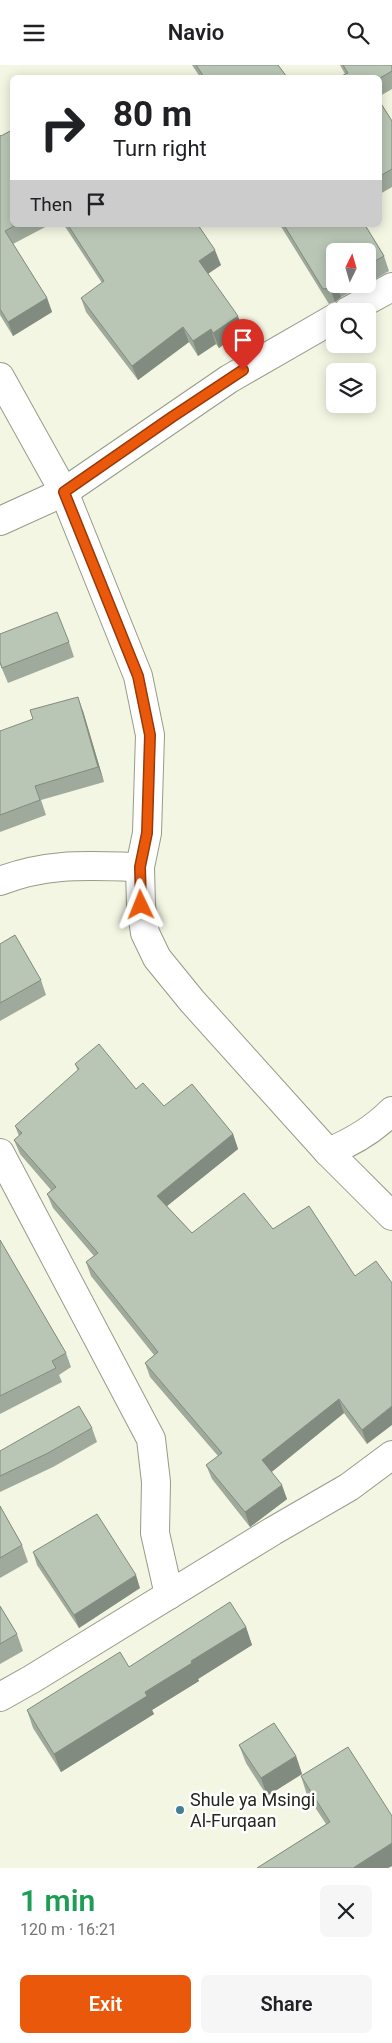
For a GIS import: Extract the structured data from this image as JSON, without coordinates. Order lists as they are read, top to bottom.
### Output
{
  "places": ["Shule ya Msingi Al-Furqaan"],
  "north": "top",
  "page": {
    "header": "Navio",
    "turn": ["80 m", "Turn right"],
    "then": "Then",
    "heading": ["1 min", "120 m · 16:21"],
    "buttons": ["Exit", "Share"]
  }
}
